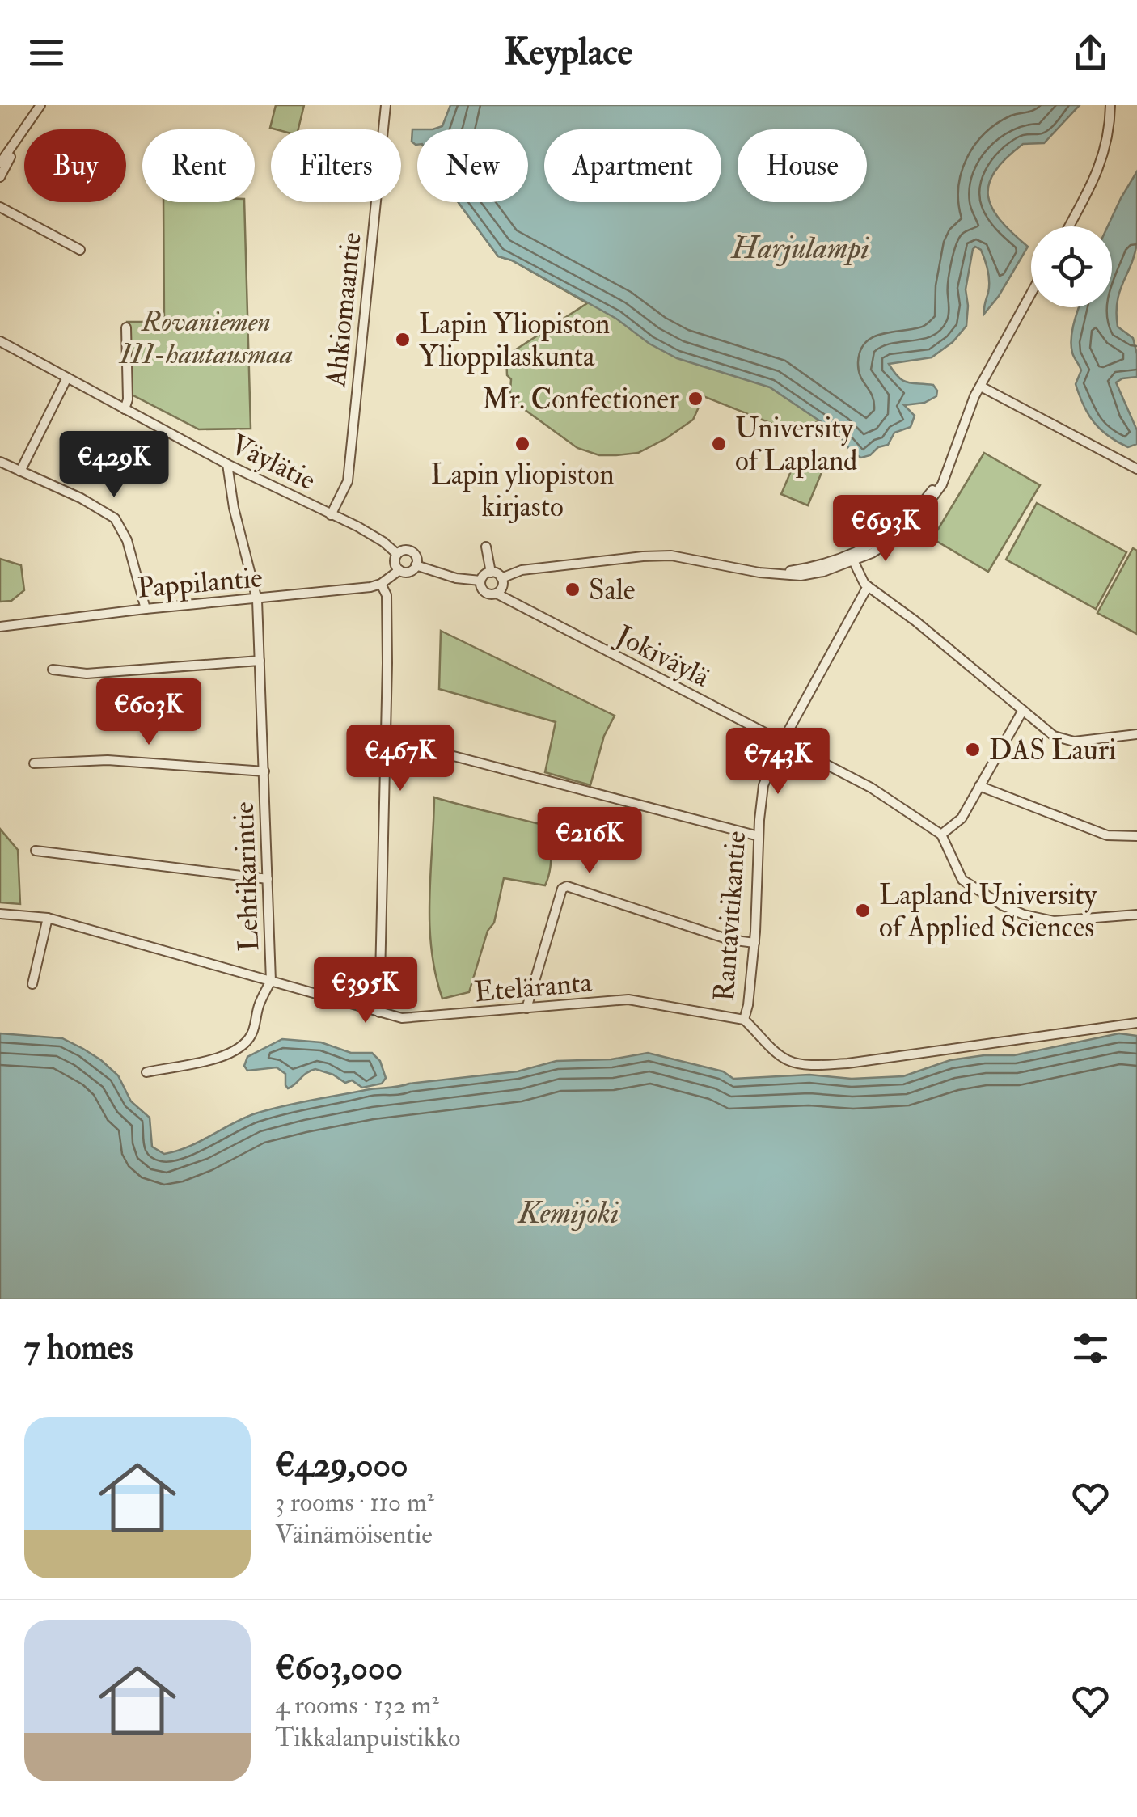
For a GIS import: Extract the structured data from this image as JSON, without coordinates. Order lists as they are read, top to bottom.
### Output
{
  "streets": {
    "street": [
      "Ahkiomaantie",
      "Väylätie",
      "Pappilantie",
      "Jokiväylä",
      "Lehtikarintie",
      "Rantavitikantie",
      "Eteläranta"
    ]
  },
  "crossings": [
    ["Ahkiomaantie", "Väylätie"],
    ["Väylätie", "Lehtikarintie"],
    ["Pappilantie", "Lehtikarintie"],
    ["Jokiväylä", "Rantavitikantie"],
    ["Lehtikarintie", "Eteläranta"],
    ["Rantavitikantie", "Eteläranta"]
  ],
  "water": ["Harjulampi", "Kemijoki"],
  "parks": ["Rovaniemen III-hautausmaa"],
  "places": [
    "Lapin Yliopiston Ylioppilaskunta",
    "Mr. Confectioner",
    "Lapin yliopiston kirjasto",
    "University of Lapland",
    "Sale",
    "DAS Lauri",
    "Lapland University of Applied Sciences"
  ],
  "page": {
    "header": "Keyplace",
    "chip": [
      "Buy",
      "Rent",
      "Filters",
      "New",
      "Apartment",
      "House"
    ],
    "price": [
      "€429K",
      "€693K",
      "€603K",
      "€467K",
      "€743K",
      "€216K",
      "€395K"
    ],
    "heading": "7 homes",
    "list": [
      {
        "name": "€429,000",
        "note": "3 rooms · 110 m² · Väinämöisentie"
      },
      {
        "name": "€603,000",
        "note": "4 rooms · 132 m² · Tikkalanpuistikko"
      }
    ]
  }
}
